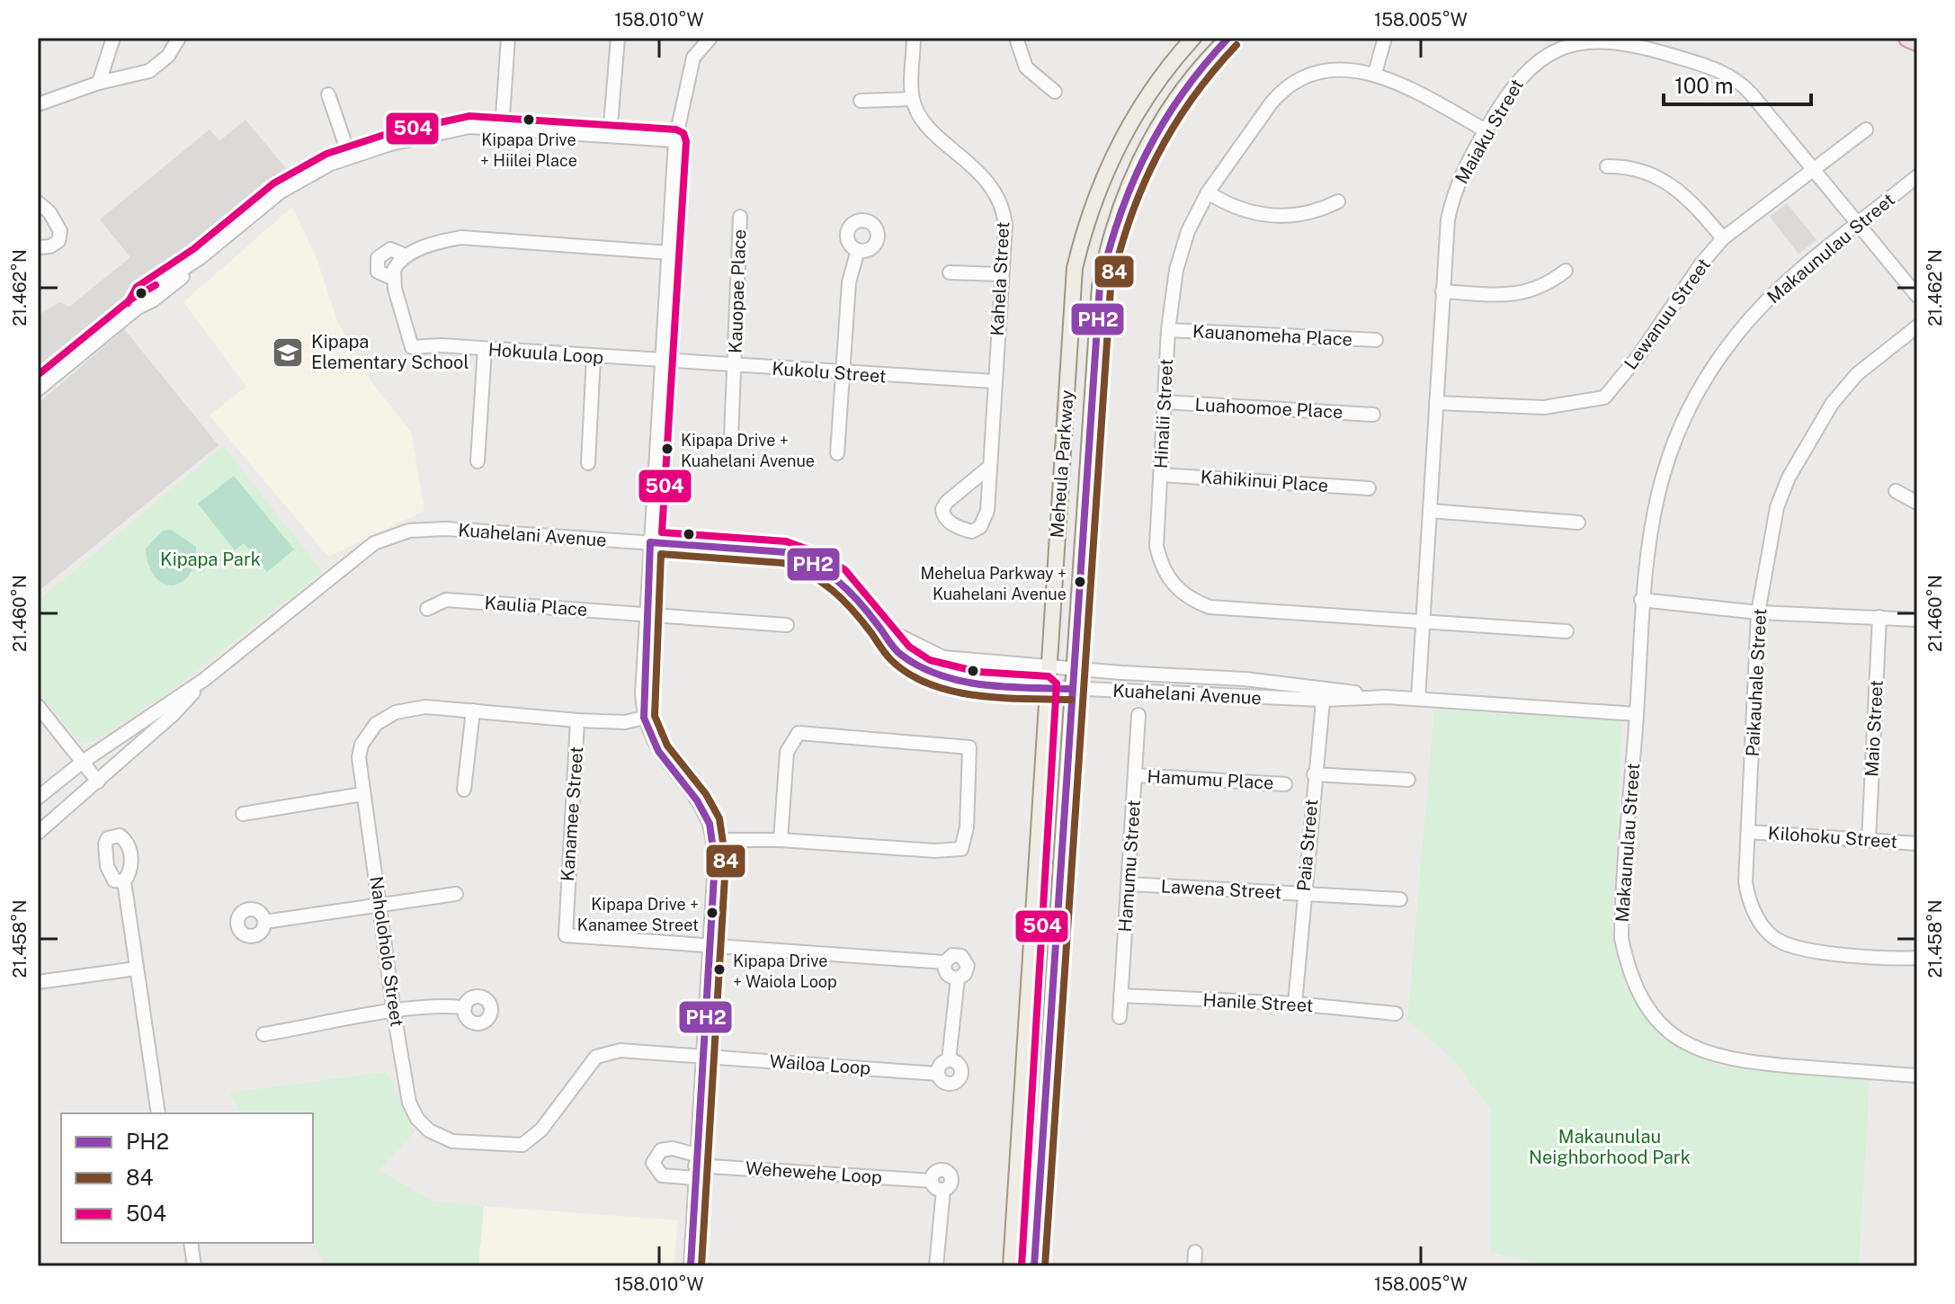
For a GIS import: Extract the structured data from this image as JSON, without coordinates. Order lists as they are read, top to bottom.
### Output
{
  "streets": {
    "main road": ["Meheula Parkway"],
    "street": [
      "Maiaku Street",
      "Makaunulau Street",
      "Kahela Street",
      "Kauopae Place",
      "Lewanuu Street",
      "Kauanomeha Place",
      "Hokuula Loop",
      "Kukolu Street",
      "Luahoomoe Place",
      "Hinalii Street",
      "Kahikinui Place",
      "Kuahelani Avenue",
      "Kaulia Place",
      "Paikauhale Street",
      "Maio Street",
      "Hamumu Place",
      "Kanamee Street",
      "Kilohoku Street",
      "Paia Street",
      "Hamumu Street",
      "Lawena Street",
      "Naholoholo Street",
      "Hanile Street",
      "Wailoa Loop",
      "Wehewehe Loop"
    ]
  },
  "crossings": [
    ["Maiaku Street", "Makaunulau Street"],
    ["Maiaku Street", "Lewanuu Street"],
    ["Maiaku Street", "Hinalii Street"],
    ["Maiaku Street", "Kuahelani Avenue"],
    ["Makaunulau Street", "Kuahelani Avenue"],
    ["Kahela Street", "Kukolu Street"],
    ["Kauopae Place", "Kukolu Street"],
    ["Kauanomeha Place", "Hinalii Street"],
    ["Hokuula Loop", "Kukolu Street"],
    ["Luahoomoe Place", "Hinalii Street"],
    ["Hinalii Street", "Kahikinui Place"],
    ["Meheula Parkway", "Kuahelani Avenue"],
    ["Kuahelani Avenue", "Paia Street"],
    ["Paikauhale Street", "Kilohoku Street"],
    ["Maio Street", "Kilohoku Street"],
    ["Hamumu Place", "Hamumu Street"],
    ["Kanamee Street", "Naholoholo Street"],
    ["Kanamee Street", "Wailoa Loop"],
    ["Paia Street", "Lawena Street"],
    ["Paia Street", "Hanile Street"],
    ["Hamumu Street", "Lawena Street"],
    ["Hamumu Street", "Hanile Street"],
    ["Naholoholo Street", "Wailoa Loop"]
  ],
  "parks": ["Kipapa Park", "Makaunulau Neighborhood Park"],
  "places": {
    "other": [
      "Kipapa Drive + Hiilei Place",
      "Kipapa Drive + Kuahelani Avenue",
      "Mehelua Parkway + Kuahelani Avenue",
      "Kipapa Drive + Kanamee Street",
      "Kipapa Drive + Waiola Loop"
    ],
    "school or university": ["Kipapa Elementary School"]
  },
  "lines": ["transit line PH2", "transit line 84", "transit line 504"],
  "legend": ["PH2", "84", "504"],
  "scale_bar": "100 m",
  "coordinates": [
    "158.010°W",
    "158.005°W",
    "21.462°N",
    "21.460°N",
    "21.458°N"
  ]
}
